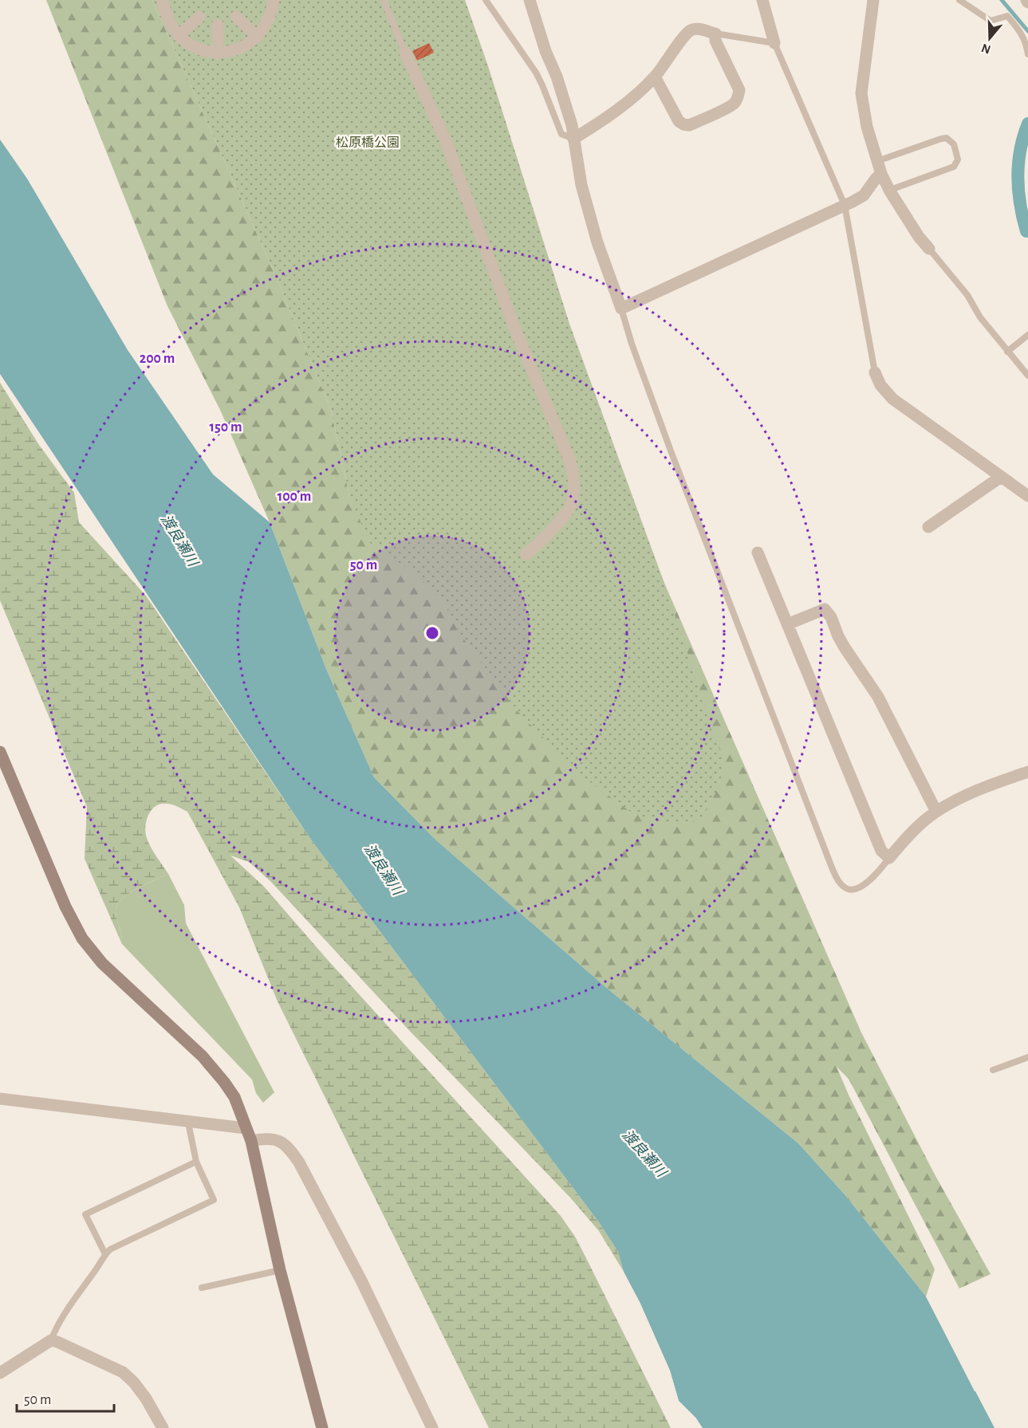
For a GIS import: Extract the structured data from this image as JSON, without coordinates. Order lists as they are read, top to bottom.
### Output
{
  "water": ["渡良瀬川"],
  "parks": ["松原橋公園"],
  "scale_bar": "50 m",
  "north": "bottom",
  "rings": [
    "200 m",
    "150 m",
    "100 m",
    "50 m"
  ]
}
